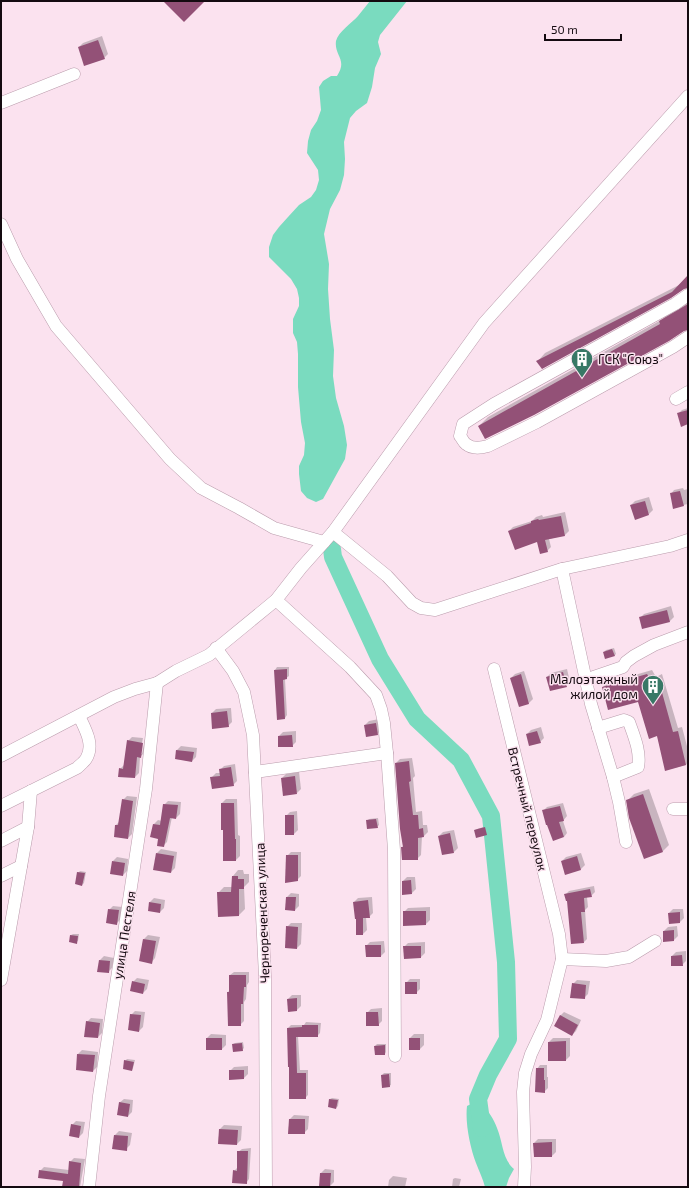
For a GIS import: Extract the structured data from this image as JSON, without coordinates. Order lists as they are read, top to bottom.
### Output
{
  "streets": {
    "street": ["Встречный переулок", "Чернореченская улица", "улица Пестеля"]
  },
  "places": {
    "building": ["ГСК \"Союз\"", "Малоэтажный жилой дом"]
  },
  "scale_bar": "50 m"
}
